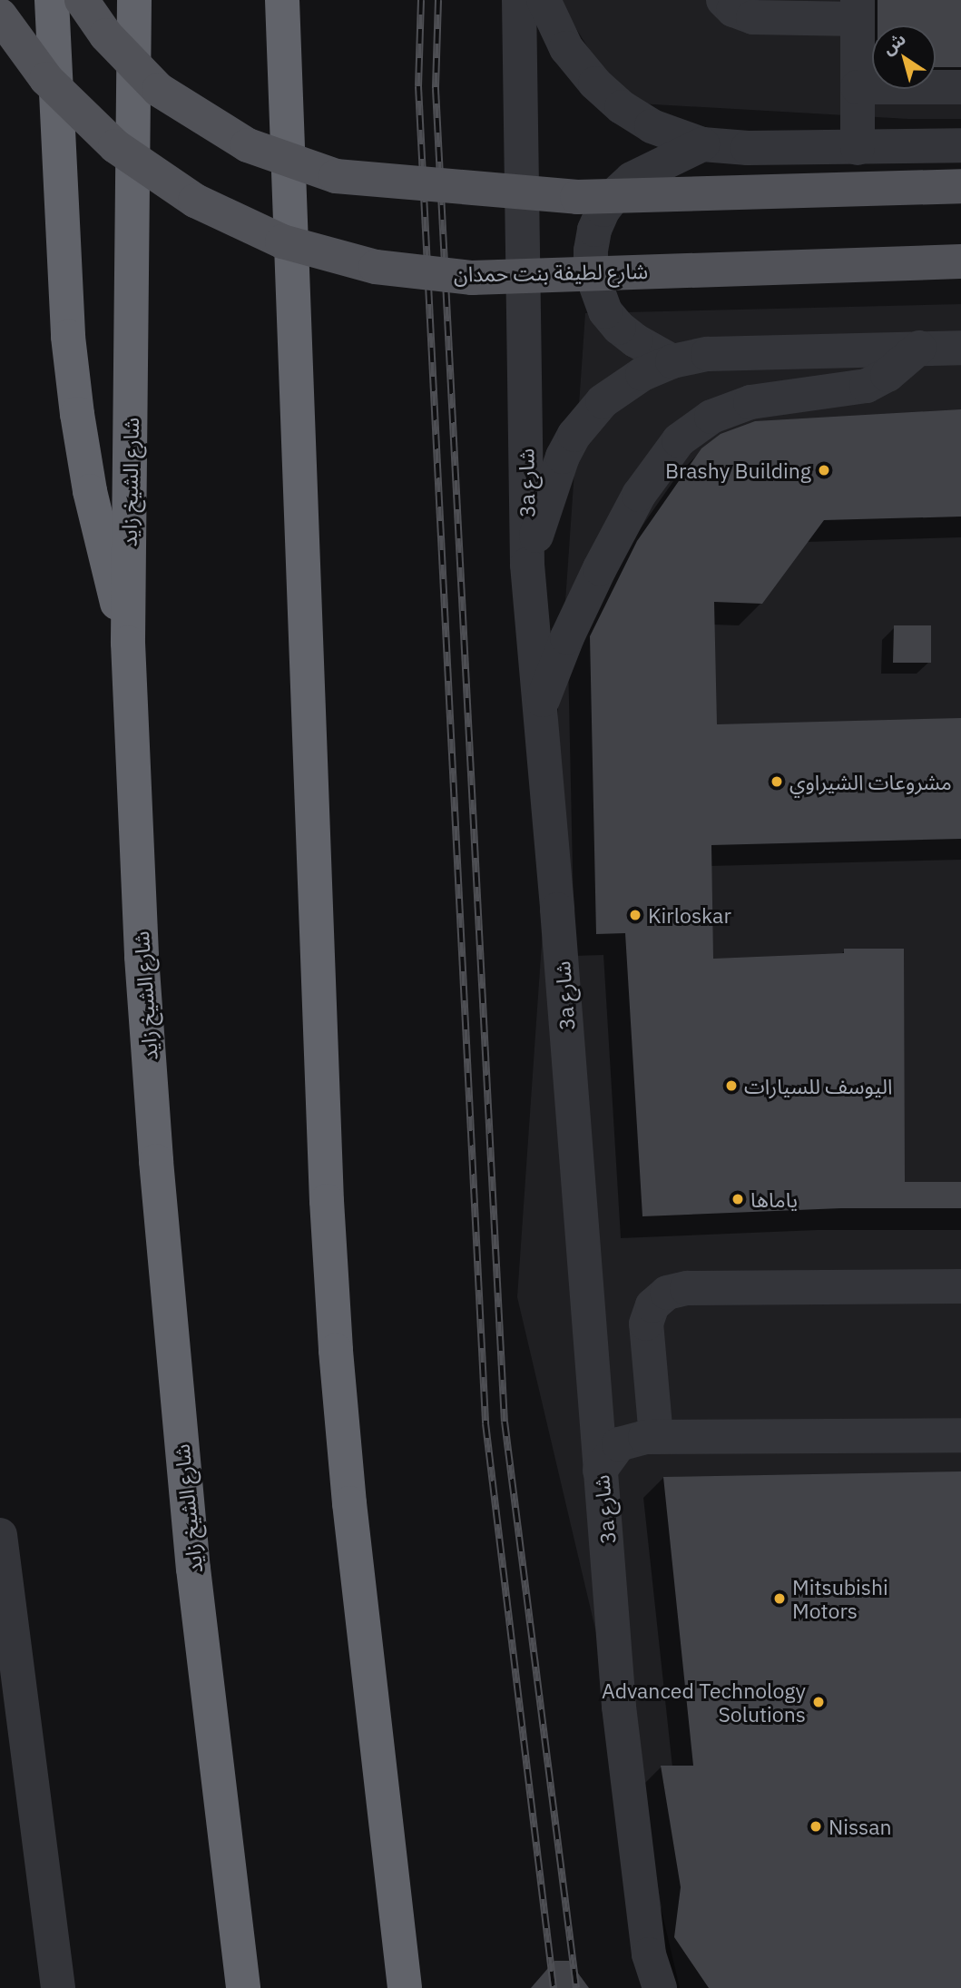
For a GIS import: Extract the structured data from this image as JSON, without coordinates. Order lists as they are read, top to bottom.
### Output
{
  "streets": {
    "highway": ["شارع الشيخ زايد"],
    "main road": ["شارع لطيفة بنت حمدان"],
    "street": ["3a شارع"]
  },
  "places": [
    "Brashy Building",
    "مشروعات الشيراوي",
    "Kirloskar",
    "اليوسف للسيارات",
    "ياماها",
    "Mitsubishi Motors",
    "Advanced Technology Solutions",
    "Nissan"
  ],
  "north": "top left"
}
